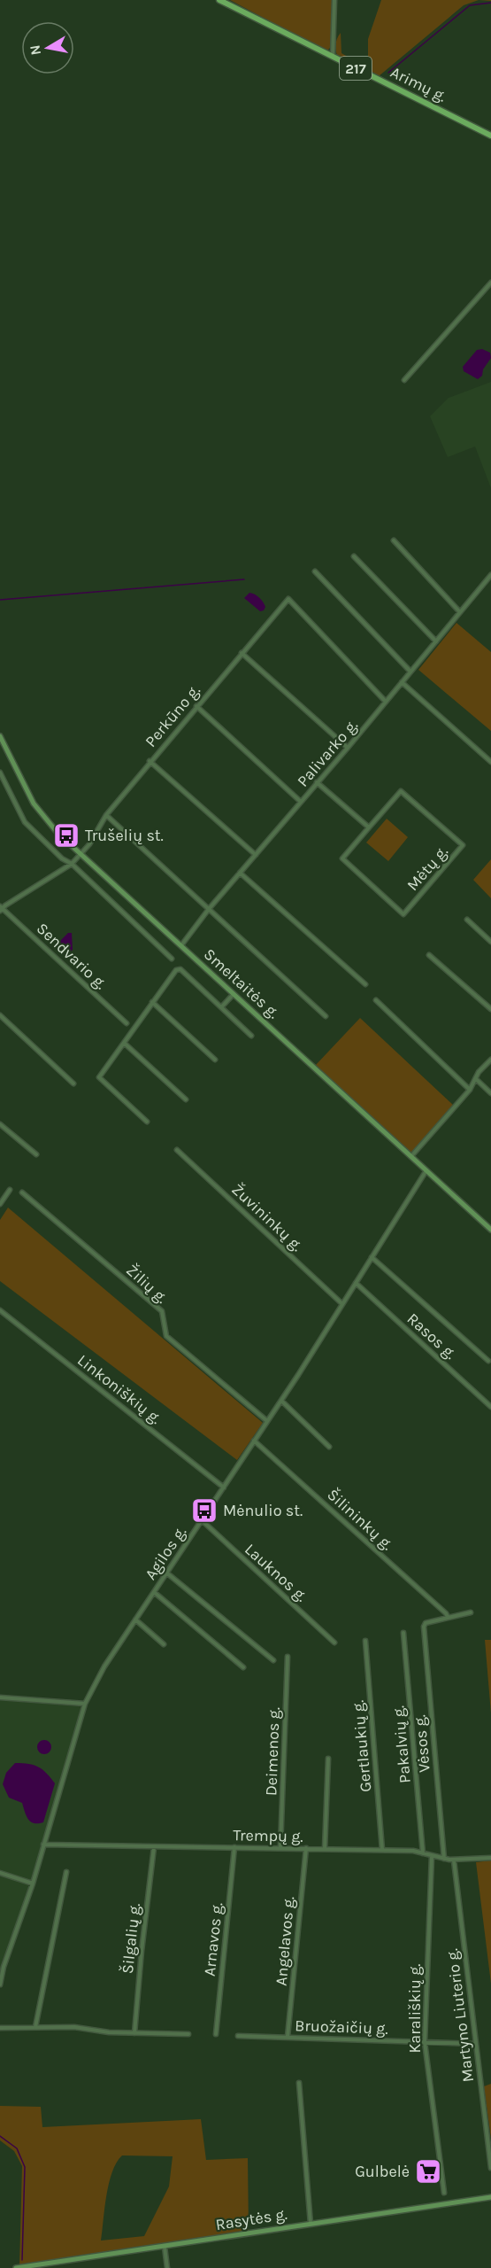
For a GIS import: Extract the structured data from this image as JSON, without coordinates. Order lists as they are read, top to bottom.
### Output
{
  "streets": {
    "main road": [
      "217",
      "Arimų g.",
      "Smeltaitės g.",
      "Rasytės g."
    ],
    "street": [
      "Perkūno g.",
      "Palivarko g.",
      "Mėtų g.",
      "Sendvario g.",
      "Žuvininkų g.",
      "Žilių g.",
      "Rasos g.",
      "Linkoniškių g.",
      "Šilininkų g.",
      "Agilos g.",
      "Lauknos g.",
      "Vėsos g.",
      "Pakalvių g.",
      "Gertlaukių g.",
      "Deimenos g.",
      "Trempų g.",
      "Šilgalių g.",
      "Arnavos g.",
      "Angelavos g.",
      "Karališkių g.",
      "Martyno Liuterio g.",
      "Bruožaičių g."
    ]
  },
  "crossings": [
    ["Perkūno g.", "Palivarko g."],
    ["Perkūno g.", "Sendvario g."],
    ["Perkūno g.", "Smeltaitės g."],
    ["Palivarko g.", "Smeltaitės g."],
    ["Smeltaitės g.", "Agilos g."],
    ["Žuvininkų g.", "Agilos g."],
    ["Žilių g.", "Agilos g."],
    ["Rasos g.", "Agilos g."],
    ["Linkoniškių g.", "Agilos g."],
    ["Šilininkų g.", "Agilos g."],
    ["Šilininkų g.", "Vėsos g."],
    ["Agilos g.", "Lauknos g."],
    ["Agilos g.", "Trempų g."],
    ["Vėsos g.", "Trempų g."],
    ["Pakalvių g.", "Trempų g."],
    ["Gertlaukių g.", "Trempų g."],
    ["Deimenos g.", "Trempų g."],
    ["Trempų g.", "Šilgalių g."],
    ["Trempų g.", "Arnavos g."],
    ["Trempų g.", "Angelavos g."],
    ["Trempų g.", "Karališkių g."],
    ["Trempų g.", "Martyno Liuterio g."],
    ["Angelavos g.", "Bruožaičių g."],
    ["Karališkių g.", "Bruožaičių g."],
    ["Martyno Liuterio g.", "Bruožaičių g."]
  ],
  "places": {
    "bus stop": ["Trušelių st.", "Mėnulio st."],
    "supermarket": ["Gulbelė"]
  },
  "north": "left"
}
